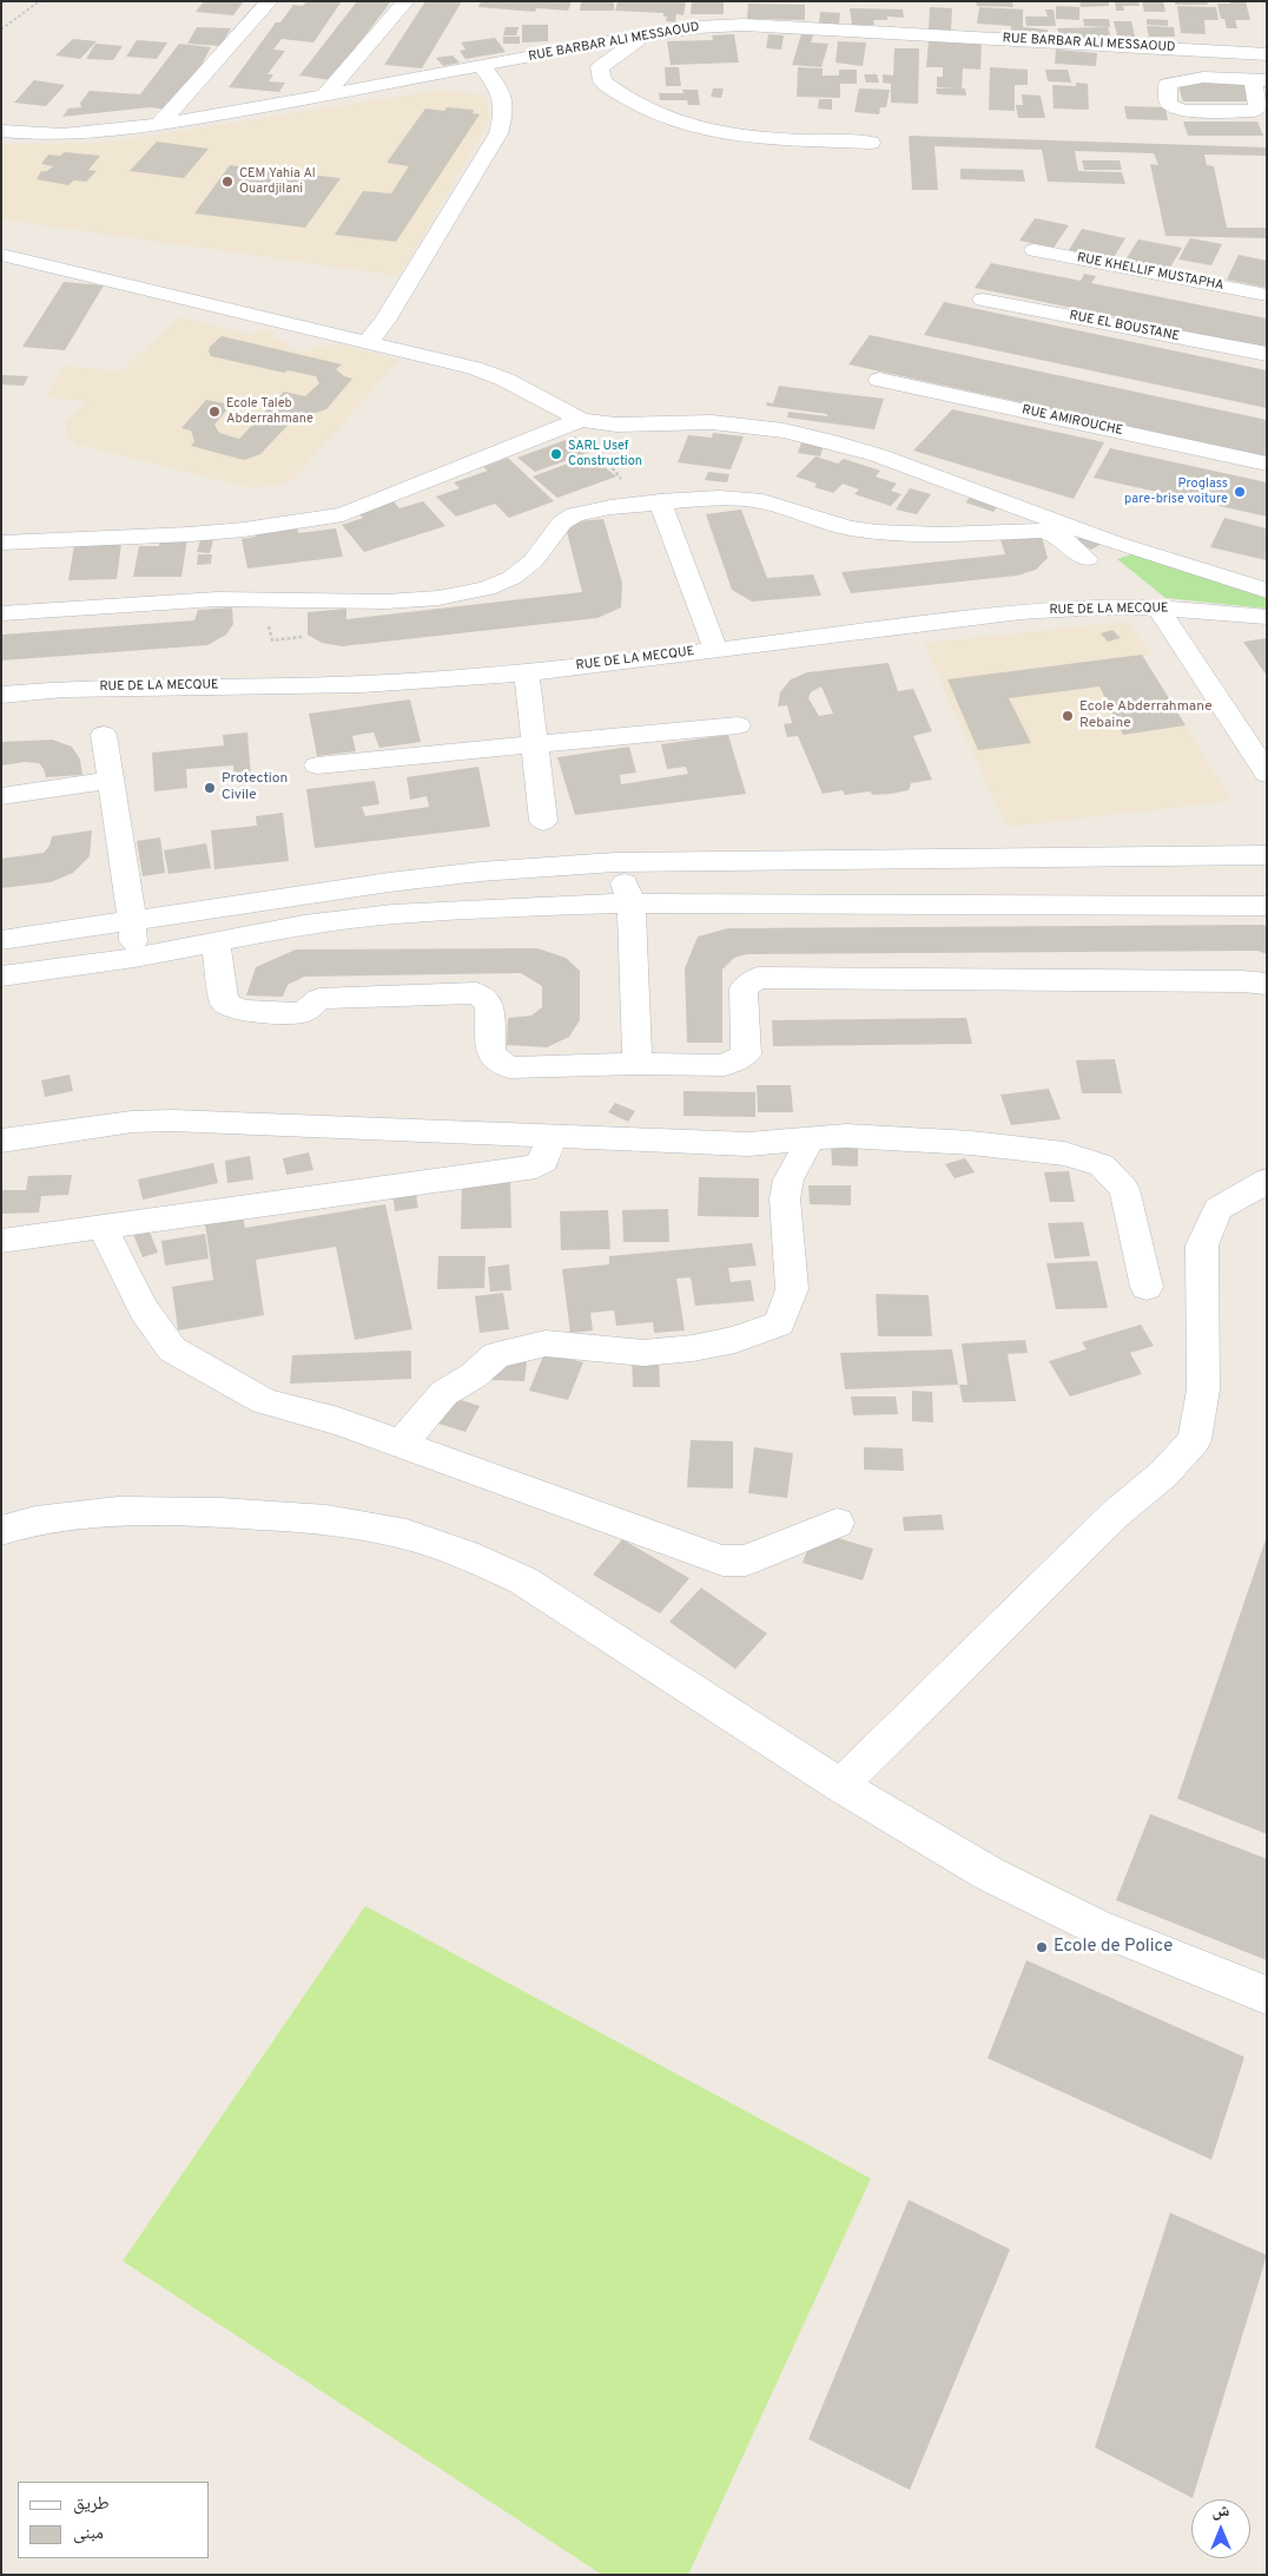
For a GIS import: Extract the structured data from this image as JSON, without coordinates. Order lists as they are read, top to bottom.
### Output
{
  "streets": {
    "street": [
      "RUE BARBAR ALI MESSAOUD",
      "RUE KHELLIF MUSTAPHA",
      "RUE EL BOUSTANE",
      "RUE AMIROUCHE",
      "RUE DE LA MECQUE"
    ]
  },
  "places": [
    "CEM Yahia Al Ouardjilani",
    "Ecole Taleb Abderrahmane",
    "SARL Usef Construction",
    "Proglass pare-brise voiture",
    "Ecole Abderrahmane Rebaine",
    "Protection Civile",
    "Ecole de Police"
  ],
  "legend": ["طريق", "مبنى"],
  "north": "top"
}
